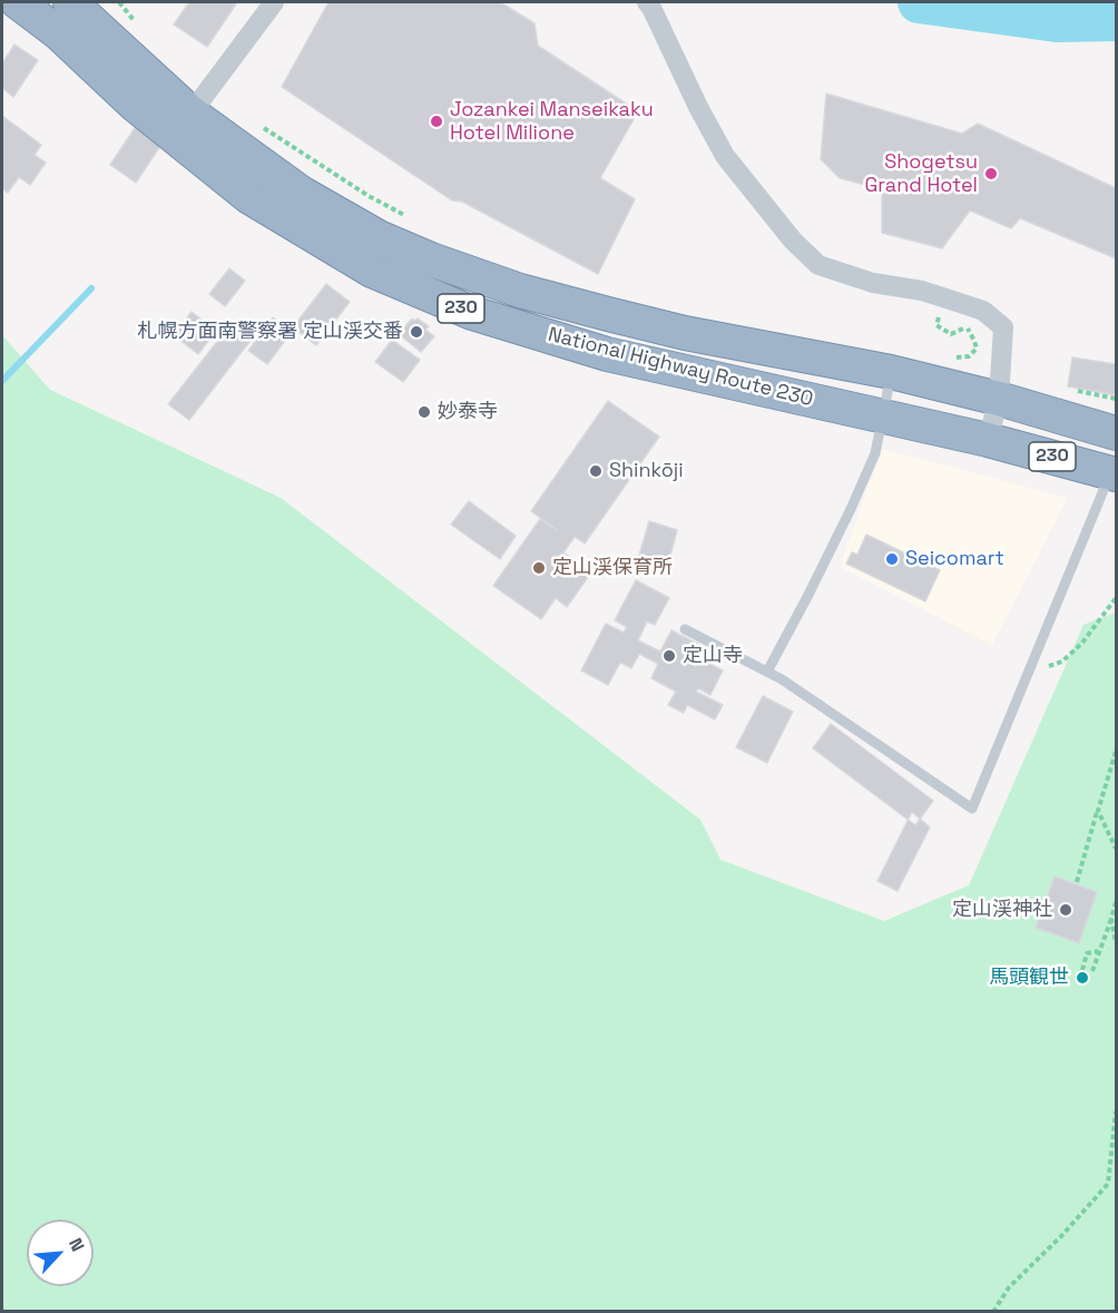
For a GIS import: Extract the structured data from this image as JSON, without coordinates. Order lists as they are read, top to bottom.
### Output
{
  "streets": {
    "highway": ["230", "National Highway Route 230"]
  },
  "places": [
    "Jozankei Manseikaku Hotel Milione",
    "Shogetsu Grand Hotel",
    "札幌方面南警察署 定山渓交番",
    "妙泰寺",
    "Shinkōji",
    "Seicomart",
    "定山渓保育所",
    "定山寺",
    "定山渓神社",
    "馬頭観世"
  ],
  "north": "top right"
}
